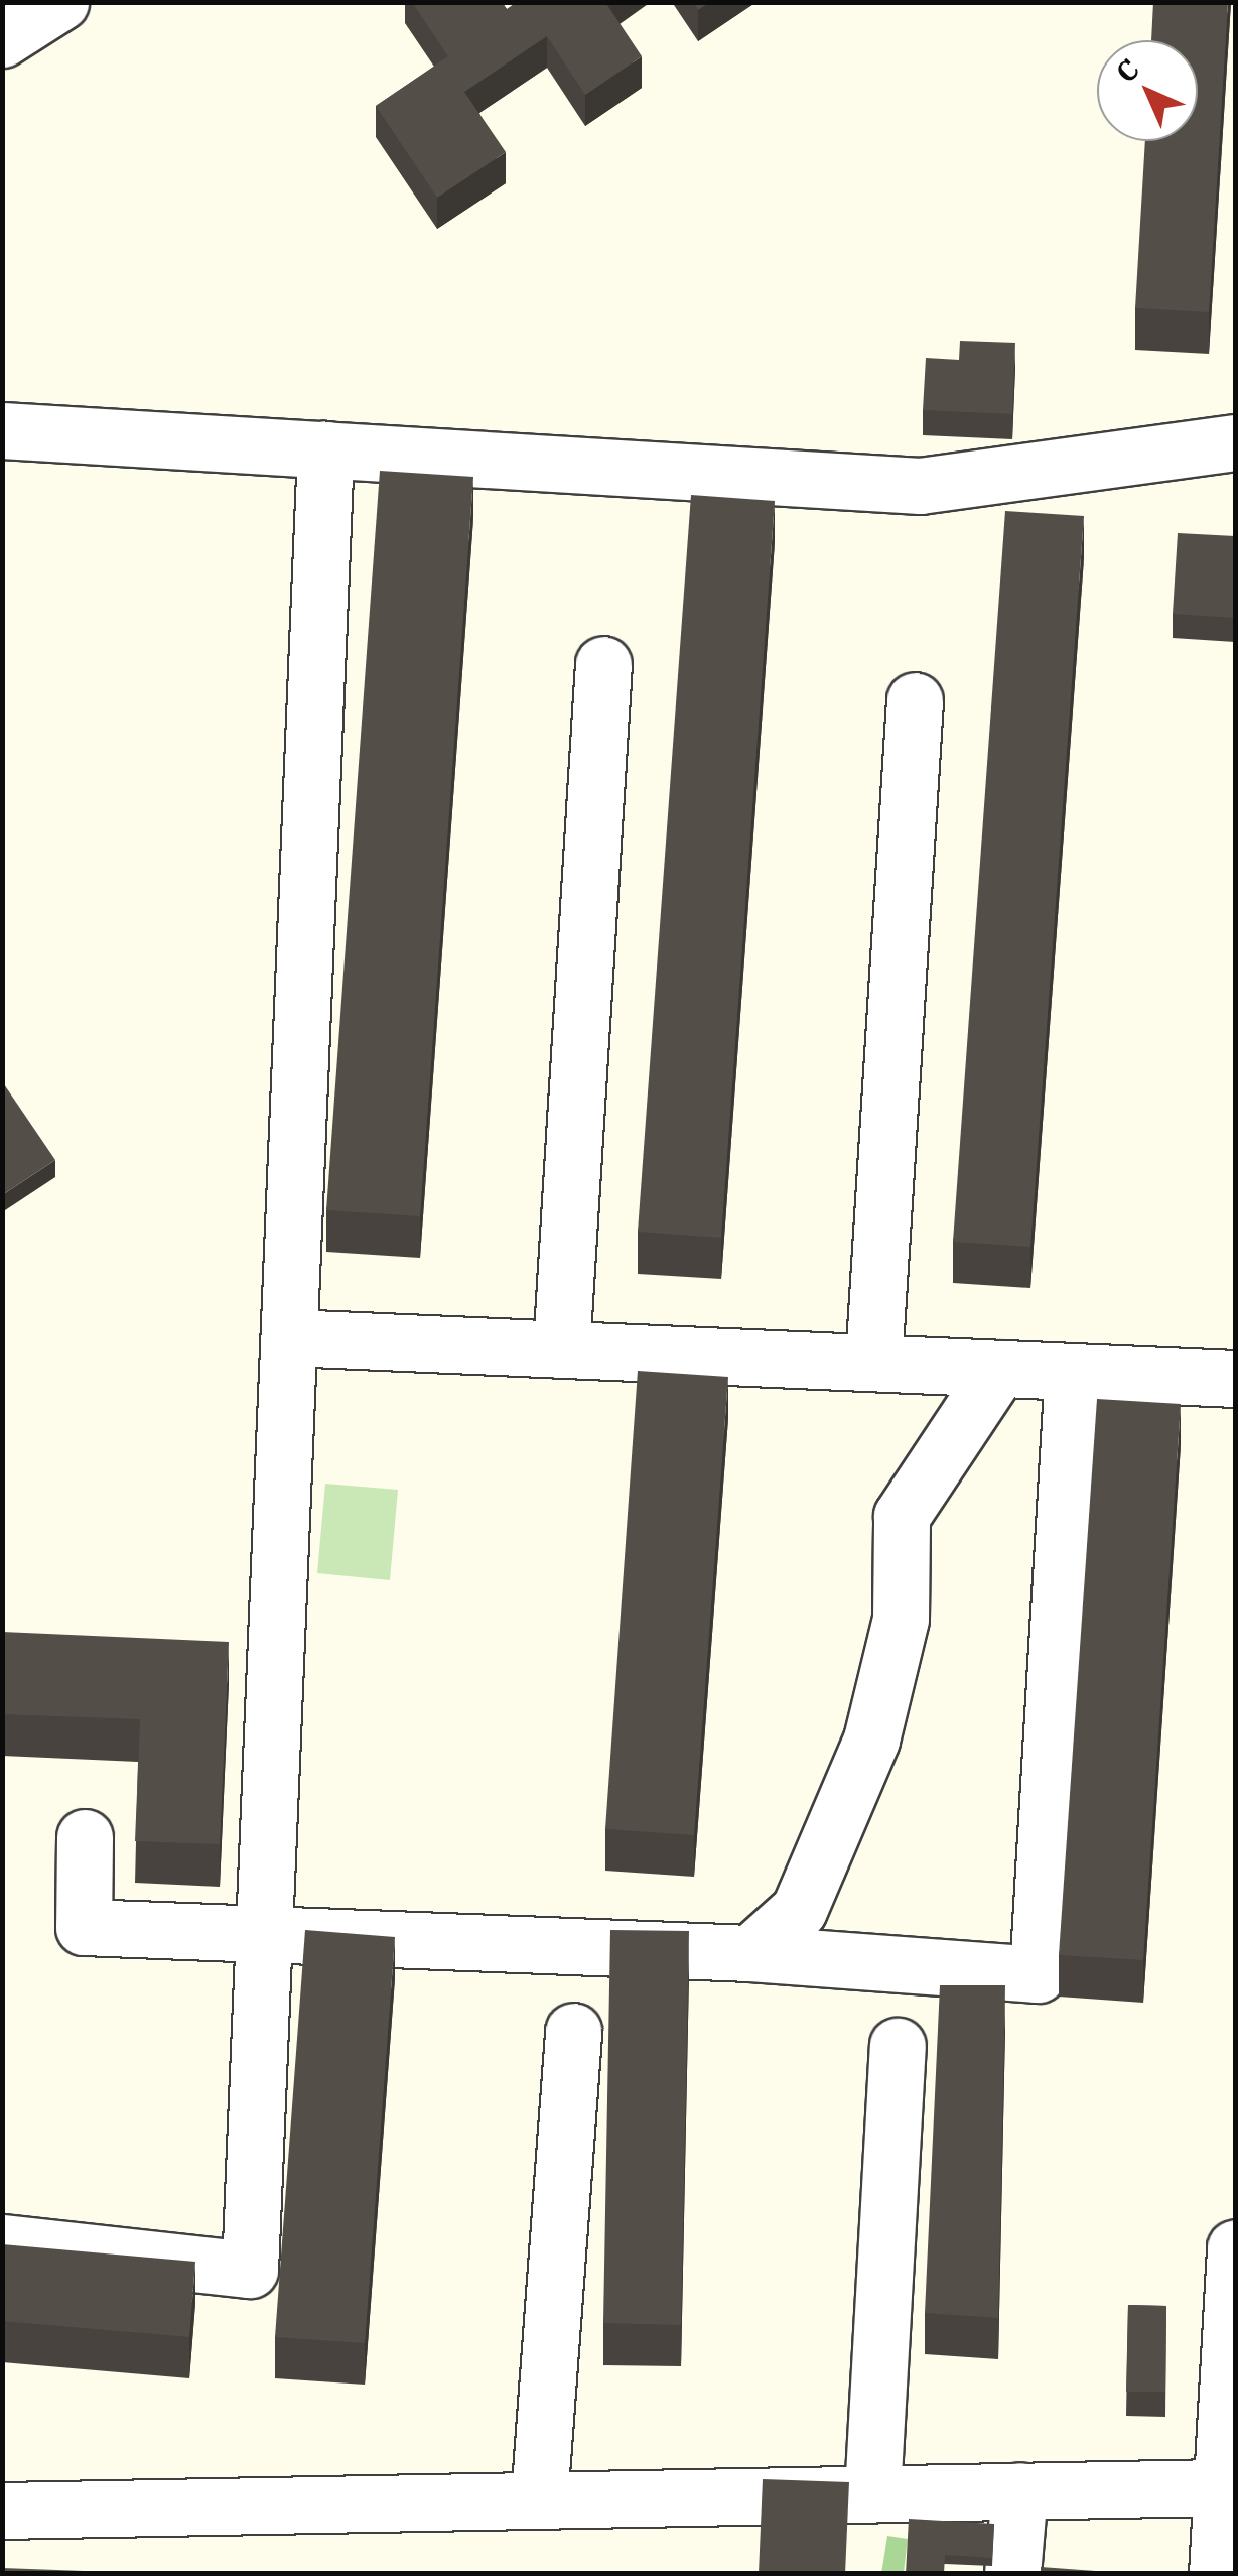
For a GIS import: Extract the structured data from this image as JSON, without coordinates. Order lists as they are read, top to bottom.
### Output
{
  "north": "top left"
}
